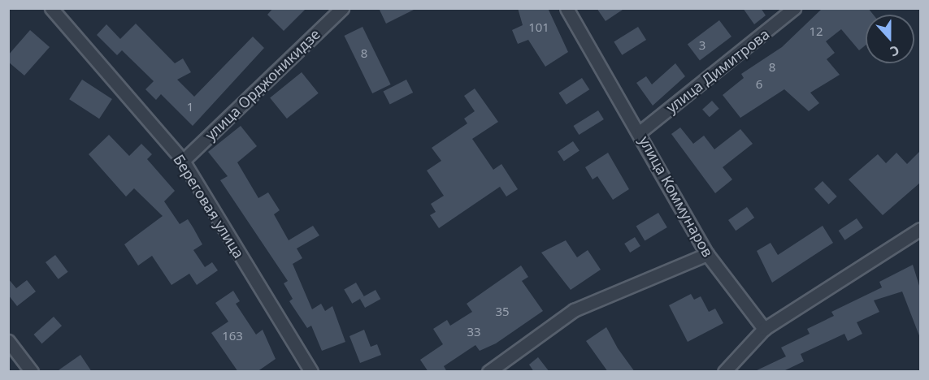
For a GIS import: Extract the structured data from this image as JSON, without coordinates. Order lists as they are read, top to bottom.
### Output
{
  "streets": {
    "street": [
      "улица Димитрова",
      "улица Орджоникидзе",
      "улица Коммунаров",
      "Береговая улица"
    ]
  },
  "crossings": [
    ["улица Димитрова", "улица Коммунаров"],
    ["улица Орджоникидзе", "Береговая улица"]
  ],
  "house_numbers": [
    "101",
    "12",
    "3",
    "8",
    "8",
    "6",
    "1",
    "35",
    "33",
    "163"
  ],
  "north": "bottom"
}
